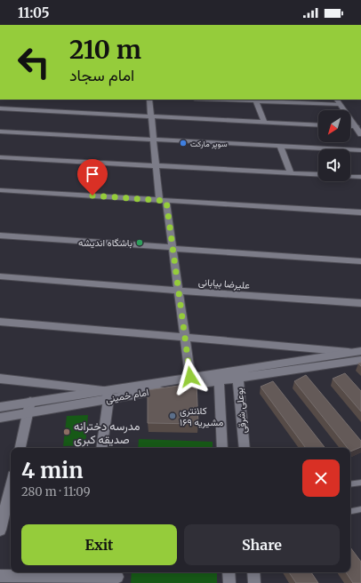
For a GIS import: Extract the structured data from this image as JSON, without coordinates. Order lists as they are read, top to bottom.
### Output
{
  "streets": {
    "street": ["علیرضا بیابانی", "امام خمینی", "بوعلی شرقی"]
  },
  "crossings": [
    ["امام خمینی", "بوعلی شرقی"]
  ],
  "places": [
    "سوپر مارکت",
    "باشگاه اندیشه",
    "کلانتری ۱۶۹ مشیریه",
    "مدرسه دخترانه صدیقه کبری"
  ],
  "north": "bottom left",
  "page": {
    "status": "11:05",
    "turn": ["210 m", "امام سجاد"],
    "heading": ["4 min", "280 m · 11:09"],
    "buttons": ["Exit", "Share"]
  }
}
